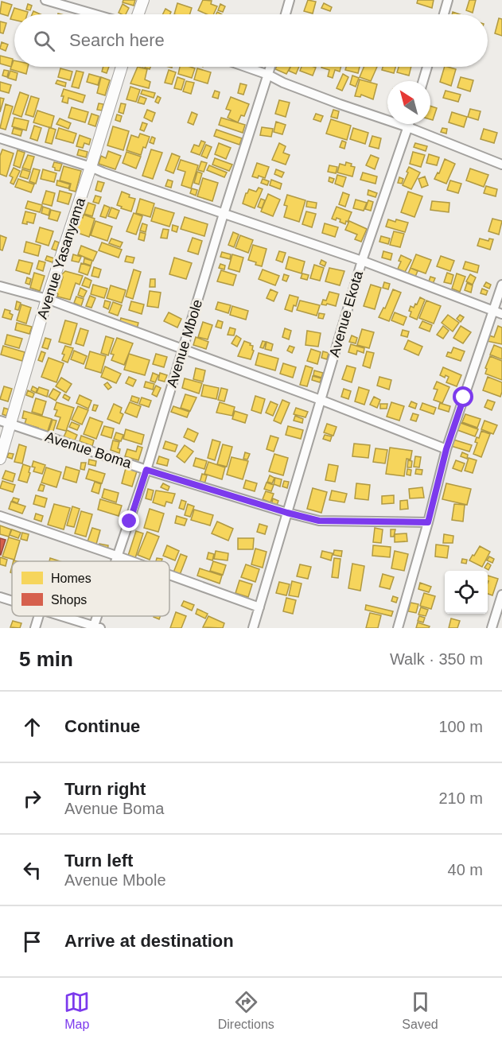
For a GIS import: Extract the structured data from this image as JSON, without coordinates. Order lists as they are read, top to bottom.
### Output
{
  "streets": {
    "street": [
      "Avenue Yasanyama",
      "Avenue Ekota",
      "Avenue Mbole",
      "Avenue Boma"
    ]
  },
  "crossings": [
    ["Avenue Yasanyama", "Avenue Boma"],
    ["Avenue Ekota", "Avenue Boma"],
    ["Avenue Mbole", "Avenue Boma"]
  ],
  "legend": ["Homes", "Shops"],
  "north": "top left",
  "page": {
    "search": "Search here",
    "heading": ["5 min", "Walk · 350 m"],
    "list": [
      ["Continue", "100 m"],
      ["Turn right", "Avenue Boma", "210 m"],
      ["Turn left", "Avenue Mbole", "40 m"],
      "Arrive at destination"
    ],
    "nav": ["Map", "Directions", "Saved"]
  }
}
